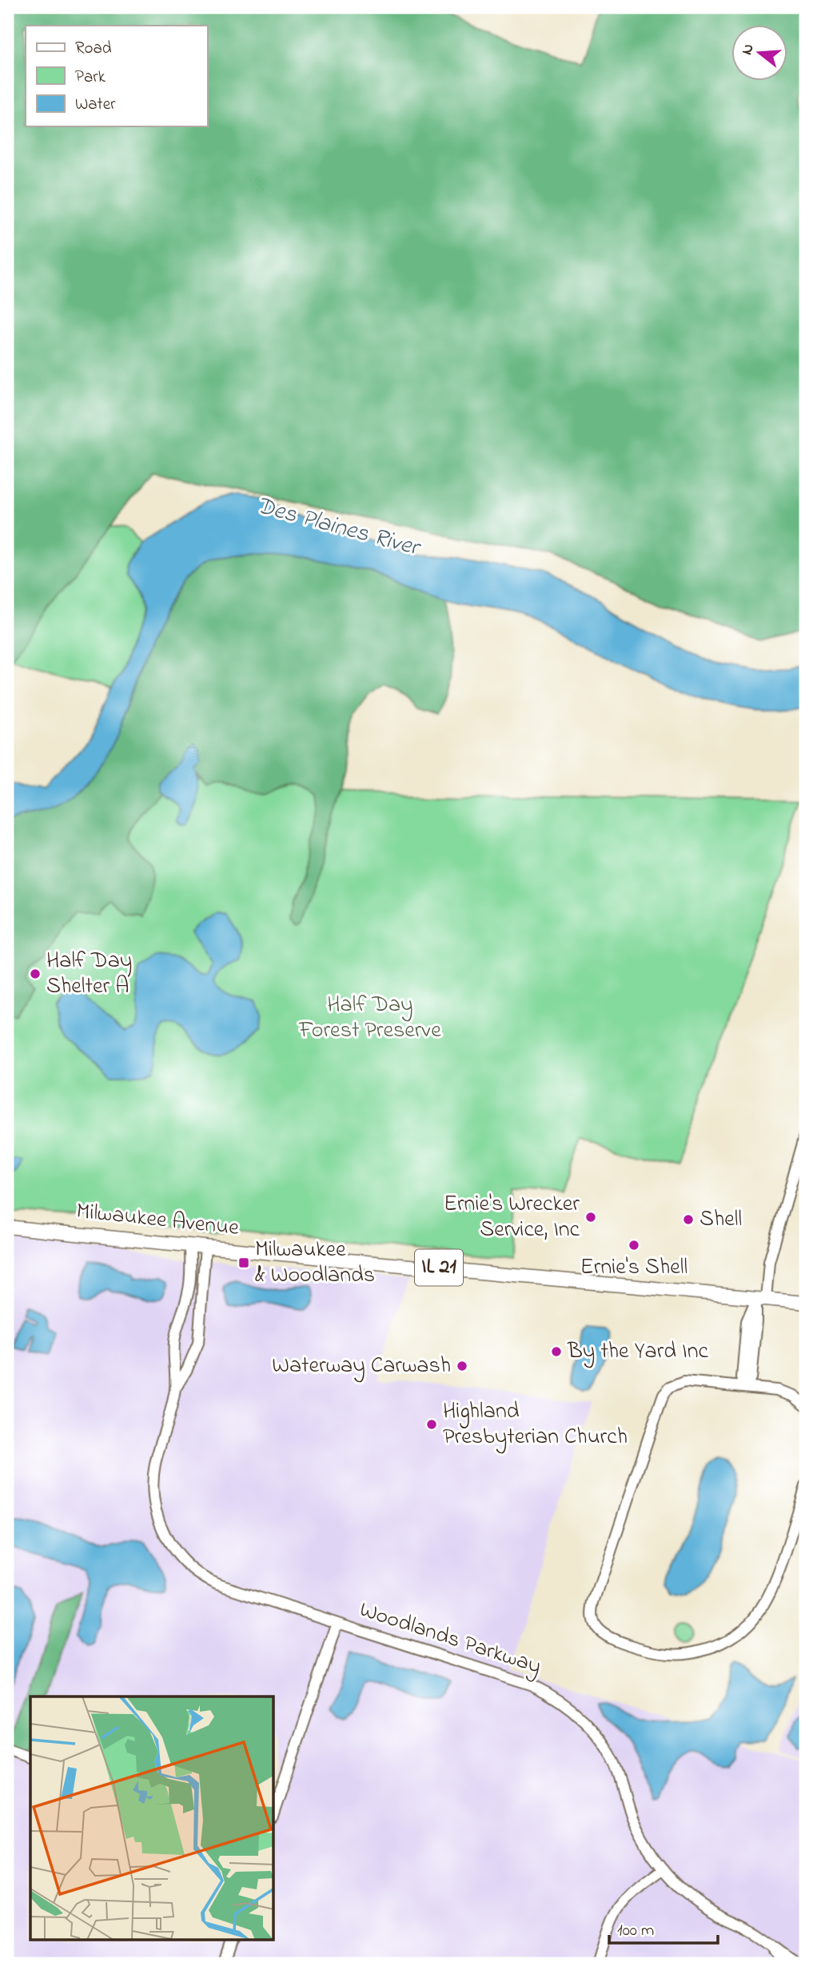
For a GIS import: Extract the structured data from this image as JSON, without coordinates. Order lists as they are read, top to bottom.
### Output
{
  "streets": {
    "main road": ["Milwaukee Avenue", "IL 21"],
    "street": ["Woodlands Parkway"]
  },
  "crossings": [
    ["Milwaukee Avenue", "Woodlands Parkway"]
  ],
  "water": ["Des Plaines River"],
  "parks": ["Half Day Forest Preserve"],
  "places": {
    "other": [
      "Half Day Shelter A",
      "Ernie's Wrecker Service, Inc",
      "Shell",
      "Ernie's Shell",
      "By the Yard Inc",
      "Waterway Carwash",
      "Highland Presbyterian Church"
    ],
    "transit": ["Milwaukee & Woodlands"]
  },
  "legend": ["Road", "Park", "Water"],
  "scale_bar": "100 m",
  "north": "left"
}
